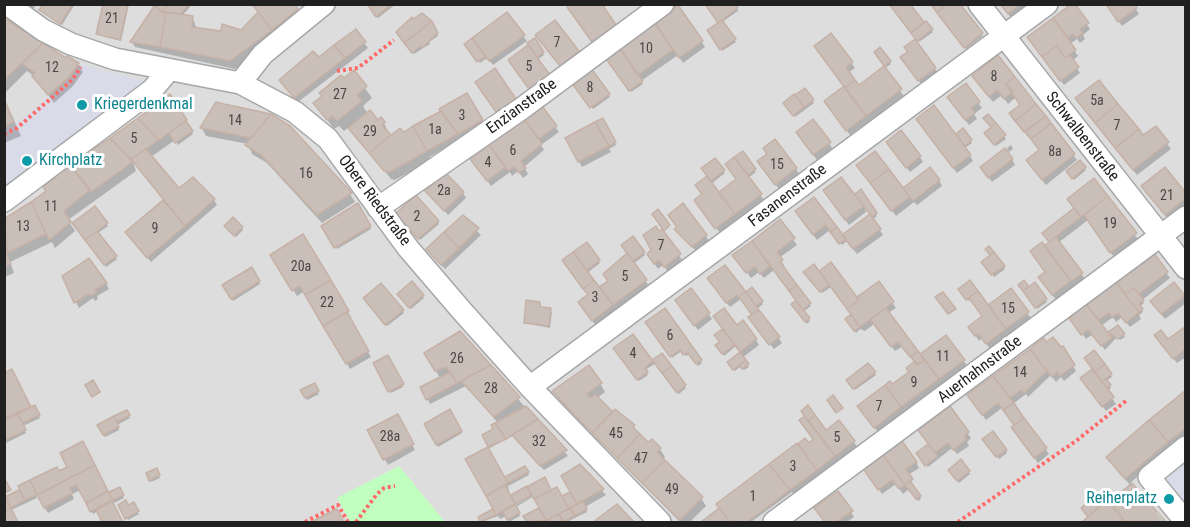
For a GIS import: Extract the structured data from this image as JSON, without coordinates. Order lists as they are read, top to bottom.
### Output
{
  "streets": {
    "street": [
      "Enzianstraße",
      "Schwalbenstraße",
      "Fasanenstraße",
      "Obere Riedstraße",
      "Auerhahnstraße"
    ]
  },
  "crossings": [
    ["Enzianstraße", "Obere Riedstraße"],
    ["Schwalbenstraße", "Fasanenstraße"],
    ["Schwalbenstraße", "Auerhahnstraße"],
    ["Fasanenstraße", "Obere Riedstraße"]
  ],
  "places": ["Kriegerdenkmal", "Kirchplatz", "Reiherplatz"],
  "house_numbers": [
    "21",
    "7",
    "10",
    "5",
    "12",
    "8",
    "8",
    "27",
    "5a",
    "3",
    "14",
    "7",
    "1a",
    "29",
    "5",
    "6",
    "8a",
    "4",
    "15",
    "16",
    "2a",
    "21",
    "11",
    "2",
    "19",
    "13",
    "9",
    "7",
    "20a",
    "5",
    "3",
    "22",
    "15",
    "6",
    "4",
    "11",
    "26",
    "14",
    "9",
    "28",
    "7",
    "45",
    "28a",
    "5",
    "32",
    "47",
    "3",
    "49",
    "1"
  ]
}
